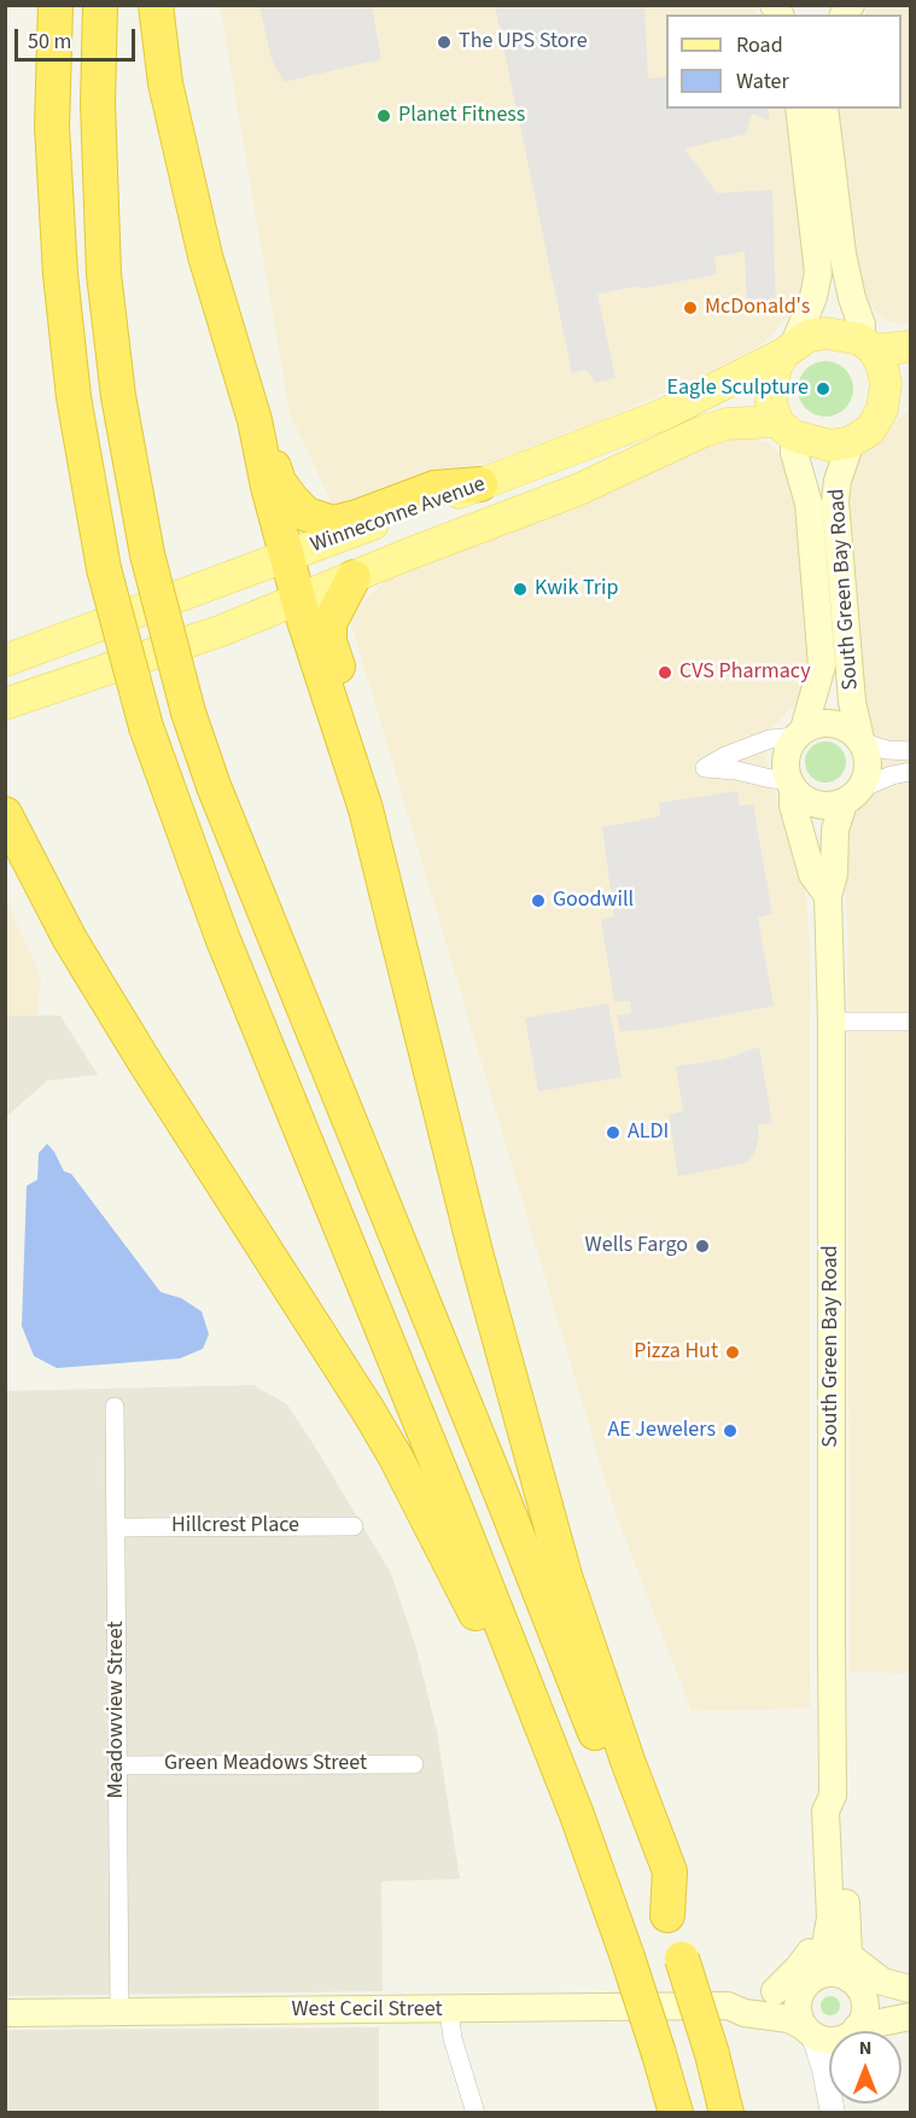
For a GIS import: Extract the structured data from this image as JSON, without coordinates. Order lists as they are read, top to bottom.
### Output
{
  "streets": {
    "main road": ["Winneconne Avenue", "South Green Bay Road", "West Cecil Street"],
    "street": ["Hillcrest Place", "Meadowview Street", "Green Meadows Street"]
  },
  "crossings": [
    ["Winneconne Avenue", "South Green Bay Road"],
    ["South Green Bay Road", "West Cecil Street"],
    ["Hillcrest Place", "Meadowview Street"],
    ["Meadowview Street", "Green Meadows Street"],
    ["Meadowview Street", "West Cecil Street"]
  ],
  "places": [
    "The UPS Store",
    "Planet Fitness",
    "McDonald's",
    "Eagle Sculpture",
    "Kwik Trip",
    "CVS Pharmacy",
    "Goodwill",
    "ALDI",
    "Wells Fargo",
    "Pizza Hut",
    "AE Jewelers"
  ],
  "legend": ["Road", "Water"],
  "scale_bar": "50 m",
  "north": "top"
}
